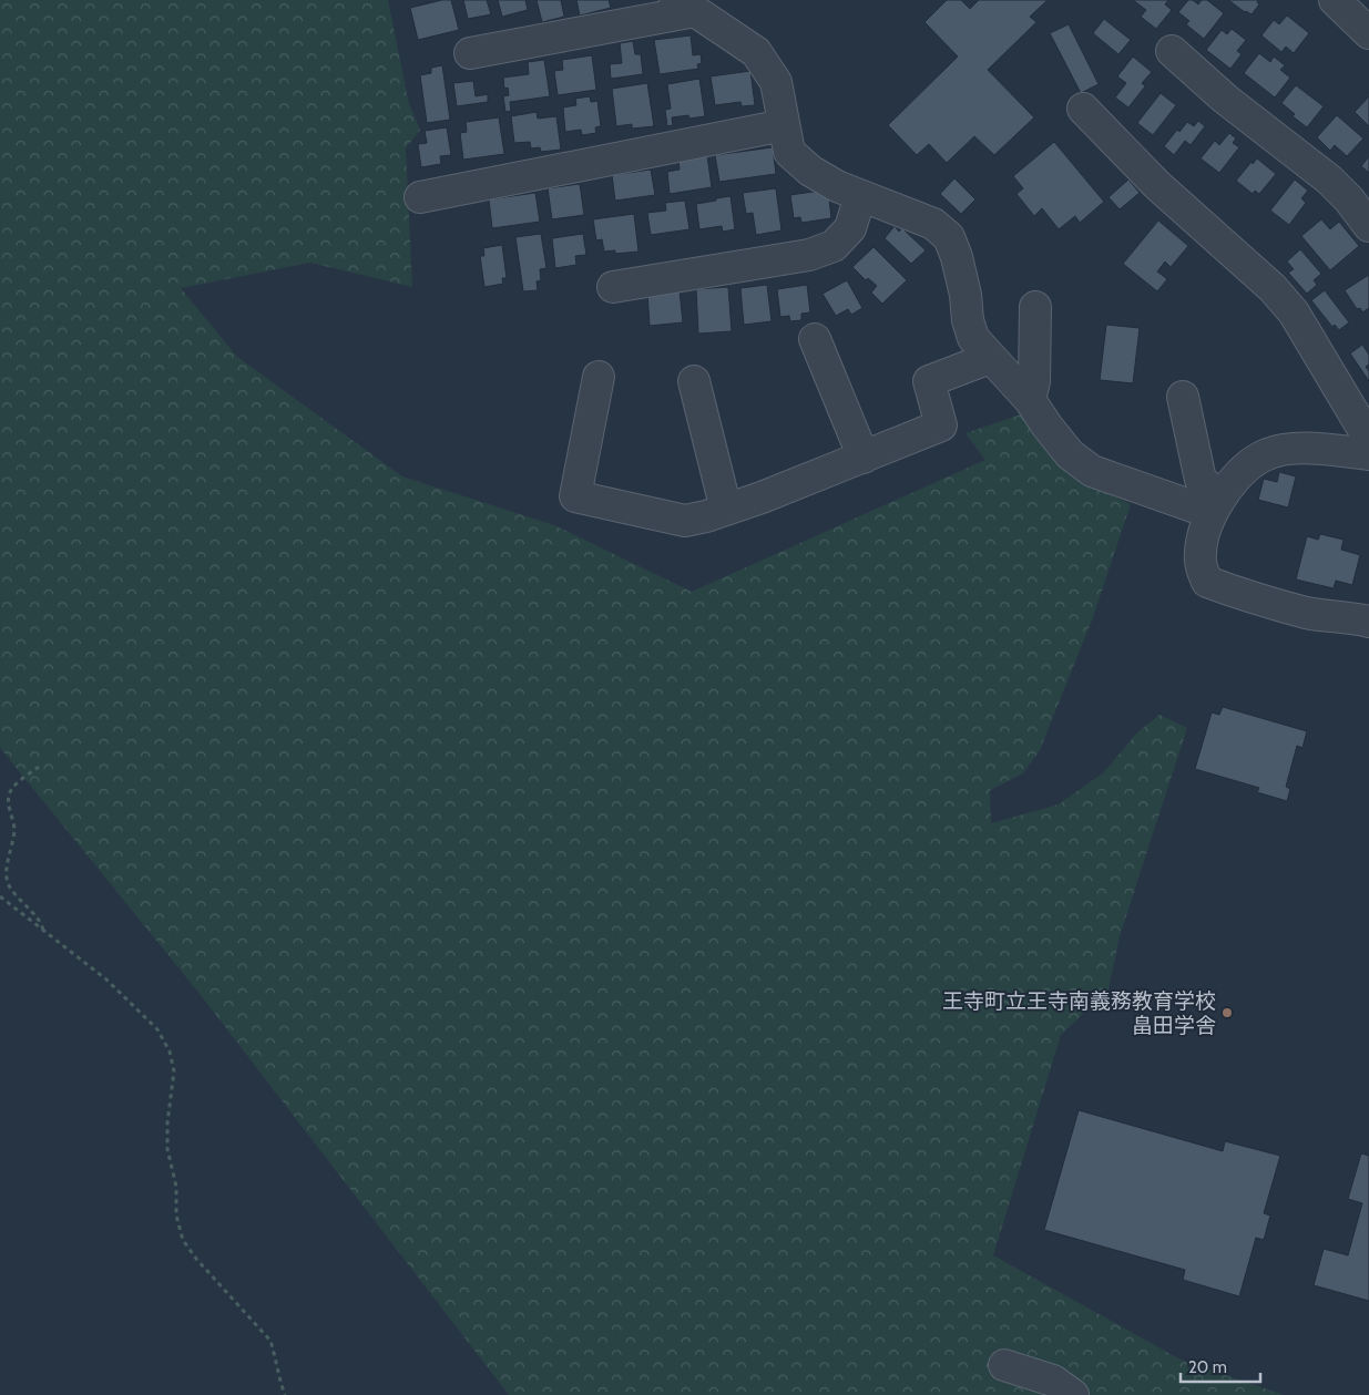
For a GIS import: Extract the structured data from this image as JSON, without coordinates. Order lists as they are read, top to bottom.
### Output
{
  "places": ["王寺町立王寺南義務教育学校 畠田学舎"],
  "scale_bar": "20 m"
}
